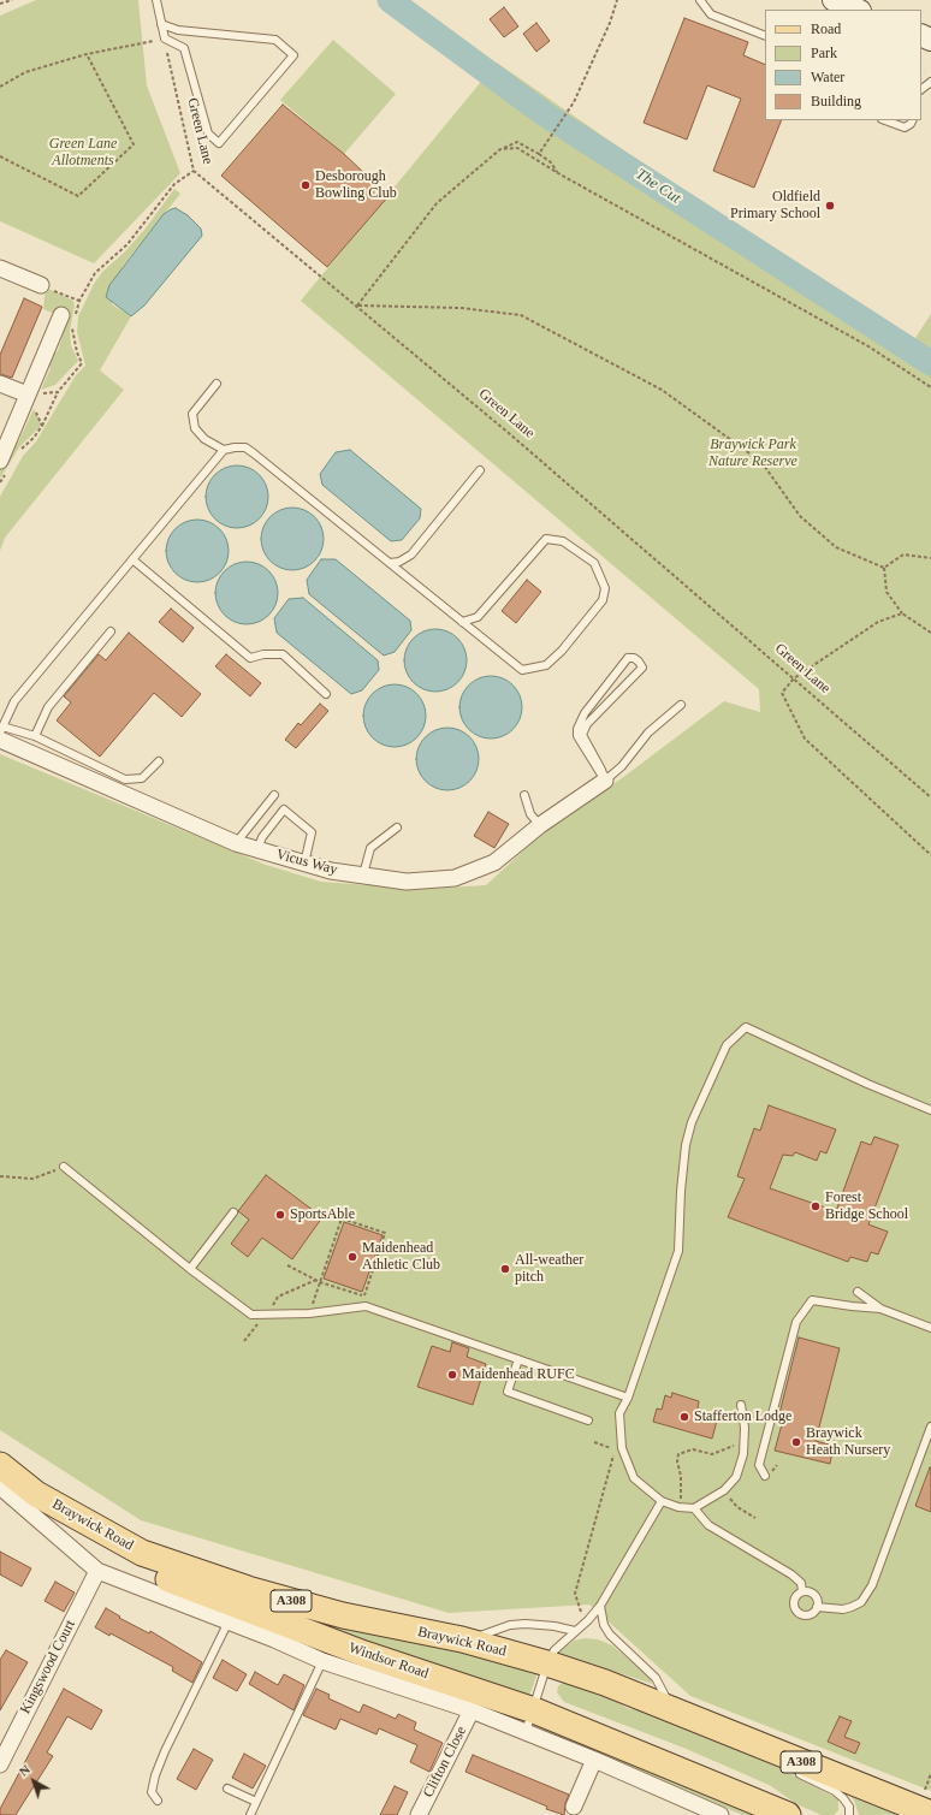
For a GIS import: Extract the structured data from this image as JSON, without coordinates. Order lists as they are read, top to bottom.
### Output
{
  "streets": {
    "main road": ["Braywick Road", "A308", "Windsor Road"],
    "street": ["Vicus Way", "Kingswood Court", "Clifton Close"],
    "path": ["Green Lane"]
  },
  "crossings": [
    ["Braywick Road", "Windsor Road"],
    ["Braywick Road", "Kingswood Court"],
    ["Braywick Road", "Clifton Close"]
  ],
  "water": ["The Cut"],
  "parks": ["Green Lane Allotments", "Braywick Park Nature Reserve"],
  "places": [
    "Desborough Bowling Club",
    "Oldfield Primary School",
    "Forest Bridge School",
    "SportsAble",
    "Maidenhead Athletic Club",
    "All-weather pitch",
    "Maidenhead RUFC",
    "Stafferton Lodge",
    "Braywick Heath Nursery"
  ],
  "legend": [
    "Road",
    "Park",
    "Water",
    "Building"
  ],
  "north": "top left"
}
